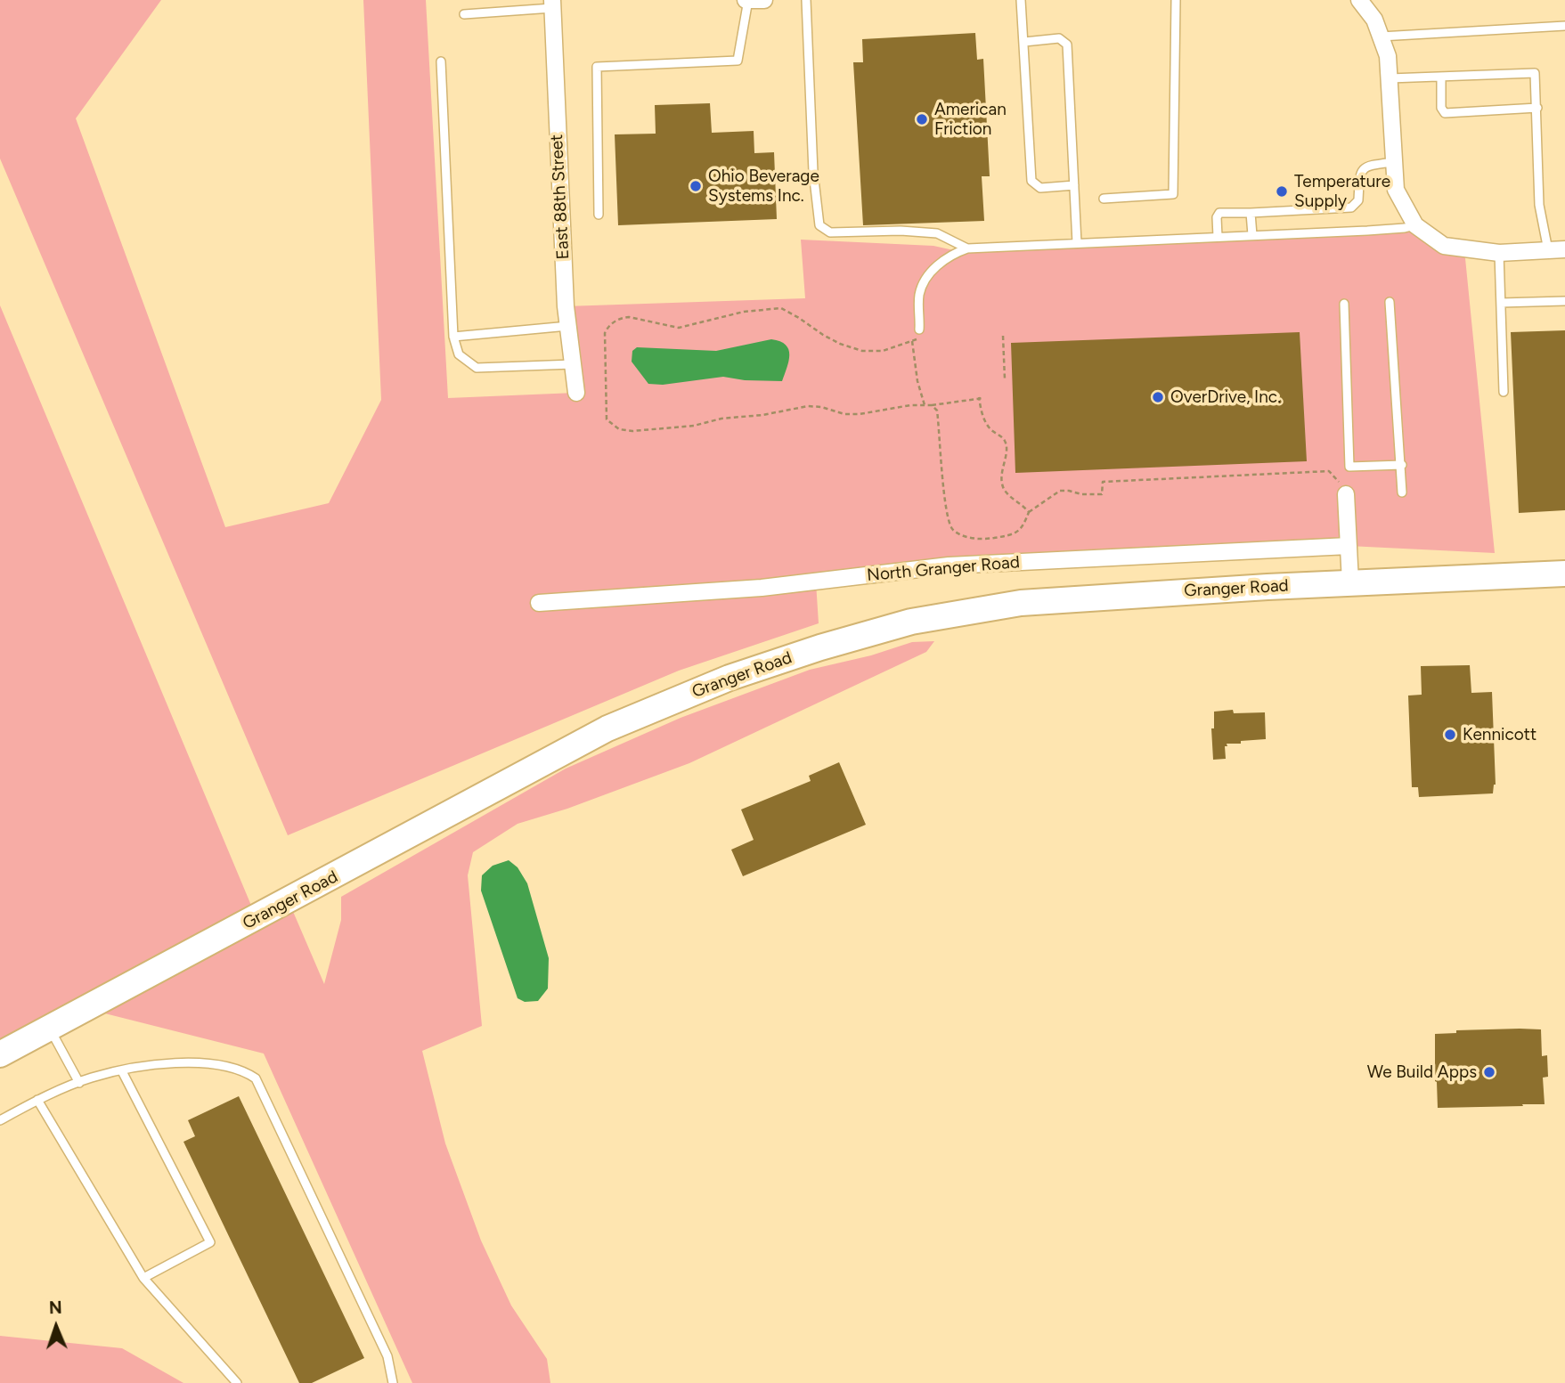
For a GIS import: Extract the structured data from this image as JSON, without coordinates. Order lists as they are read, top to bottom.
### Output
{
  "streets": {
    "main road": ["Granger Road"],
    "street": ["East 88th Street", "North Granger Road"]
  },
  "places": [
    "American Friction",
    "Ohio Beverage Systems Inc.",
    "Temperature Supply",
    "OverDrive, Inc.",
    "Kennicott",
    "We Build Apps"
  ],
  "north": "top"
}
